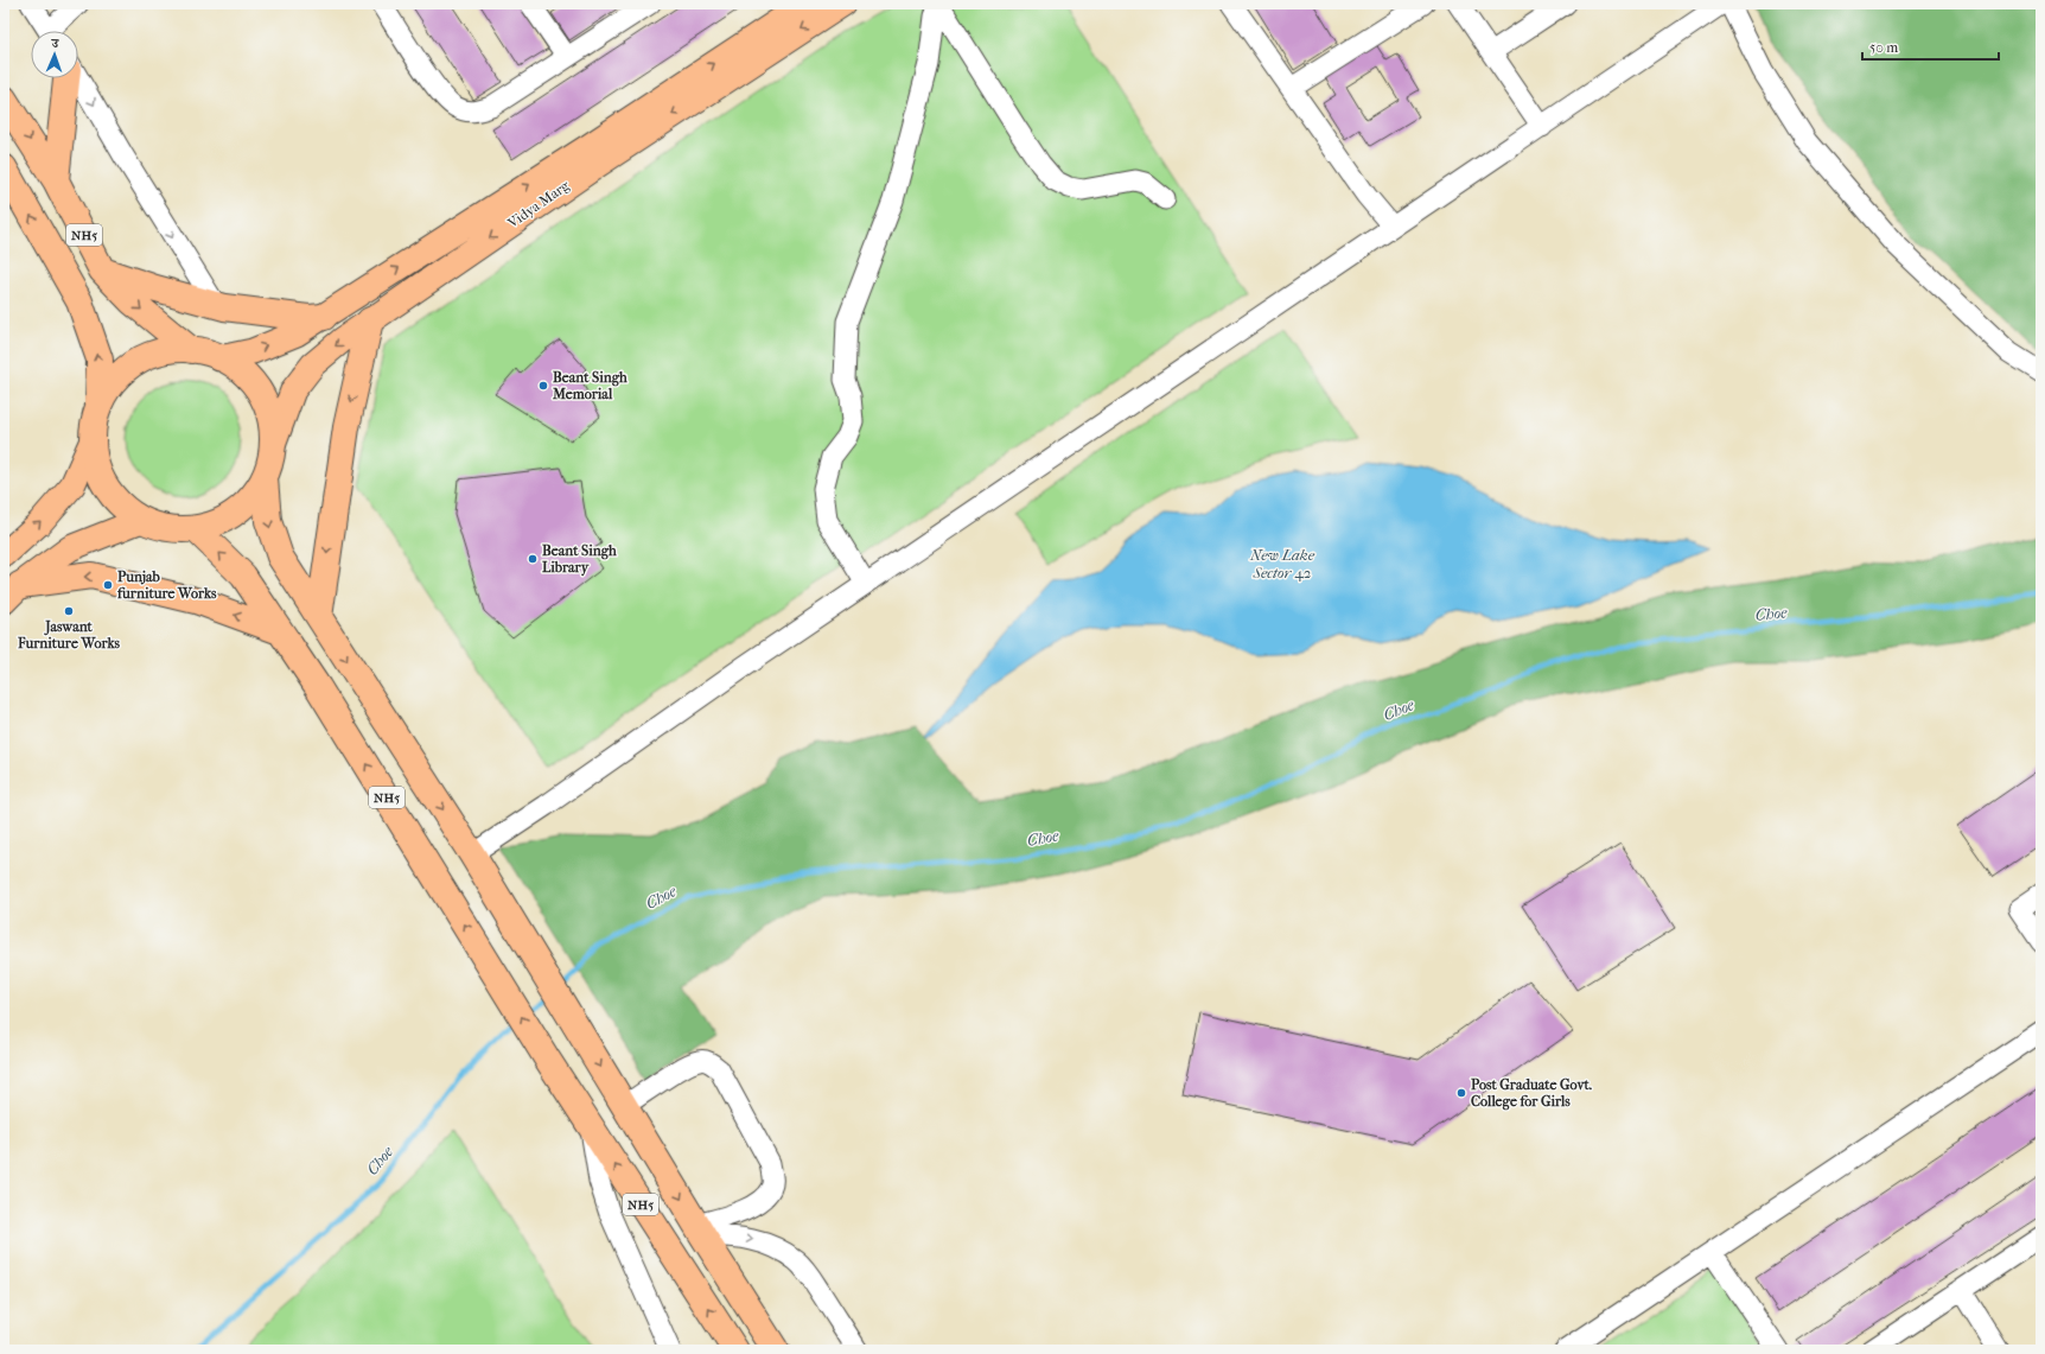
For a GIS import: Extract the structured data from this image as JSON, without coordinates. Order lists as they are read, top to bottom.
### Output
{
  "streets": {
    "highway": ["NH5"],
    "main road": ["Vidya Marg"]
  },
  "crossings": [
    ["Vidya Marg", "NH5"]
  ],
  "water": ["New Lake Sector 42", "Choe"],
  "places": [
    "Beant Singh Memorial",
    "Beant Singh Library",
    "Punjab furniture Works",
    "Jaswant Furniture Works",
    "Post Graduate Govt. College for Girls"
  ],
  "scale_bar": "50 m",
  "north": "top"
}
